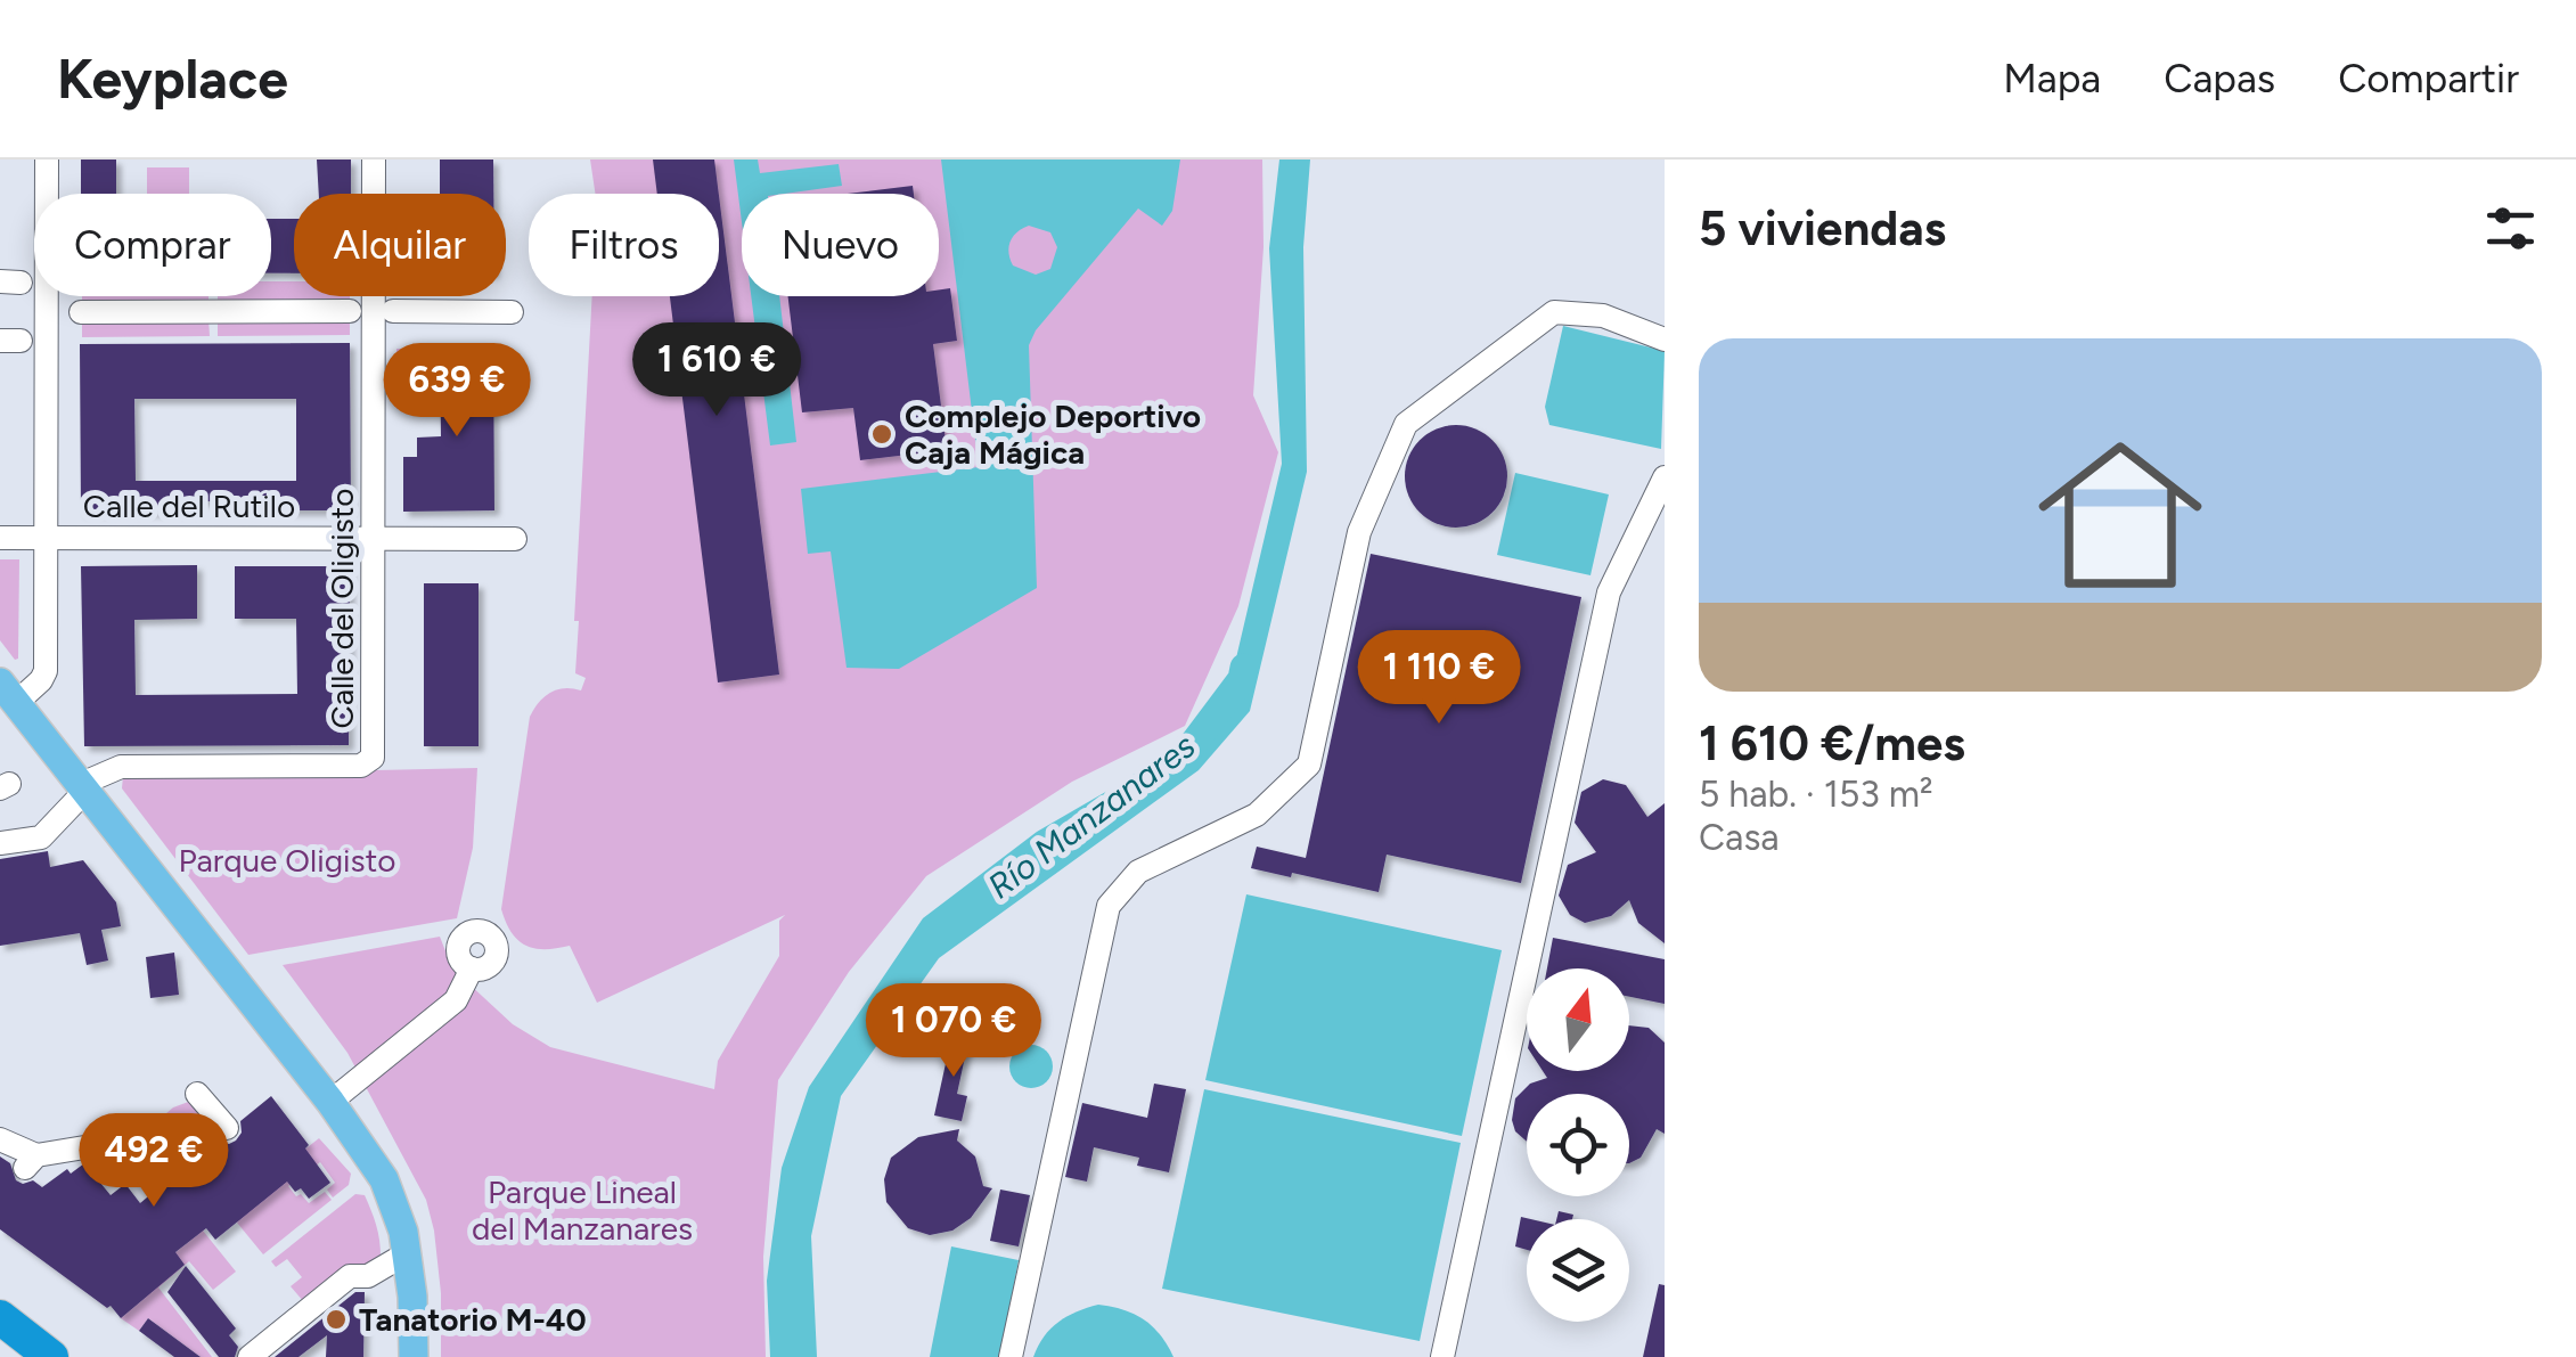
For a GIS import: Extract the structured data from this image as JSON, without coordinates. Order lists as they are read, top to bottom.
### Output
{
  "streets": {
    "street": ["Calle del Rutilo", "Calle del Oligisto"]
  },
  "crossings": [
    ["Calle del Rutilo", "Calle del Oligisto"]
  ],
  "water": ["Río Manzanares"],
  "parks": ["Parque Oligisto", "Parque Lineal del Manzanares"],
  "places": ["Complejo Deportivo Caja Mágica", "Tanatorio M-40"],
  "north": "top",
  "page": {
    "header": "Keyplace",
    "nav": ["Mapa", "Capas", "Compartir"],
    "heading": "5 viviendas",
    "chip": [
      "Comprar",
      "Alquilar",
      "Filtros",
      "Nuevo"
    ],
    "list": [
      {
        "name": "1 610 €/mes",
        "note": "5 hab. · 153 m² · Casa"
      }
    ],
    "price": [
      "1 610 €",
      "639 €",
      "1 110 €",
      "1 070 €",
      "492 €"
    ]
  }
}
